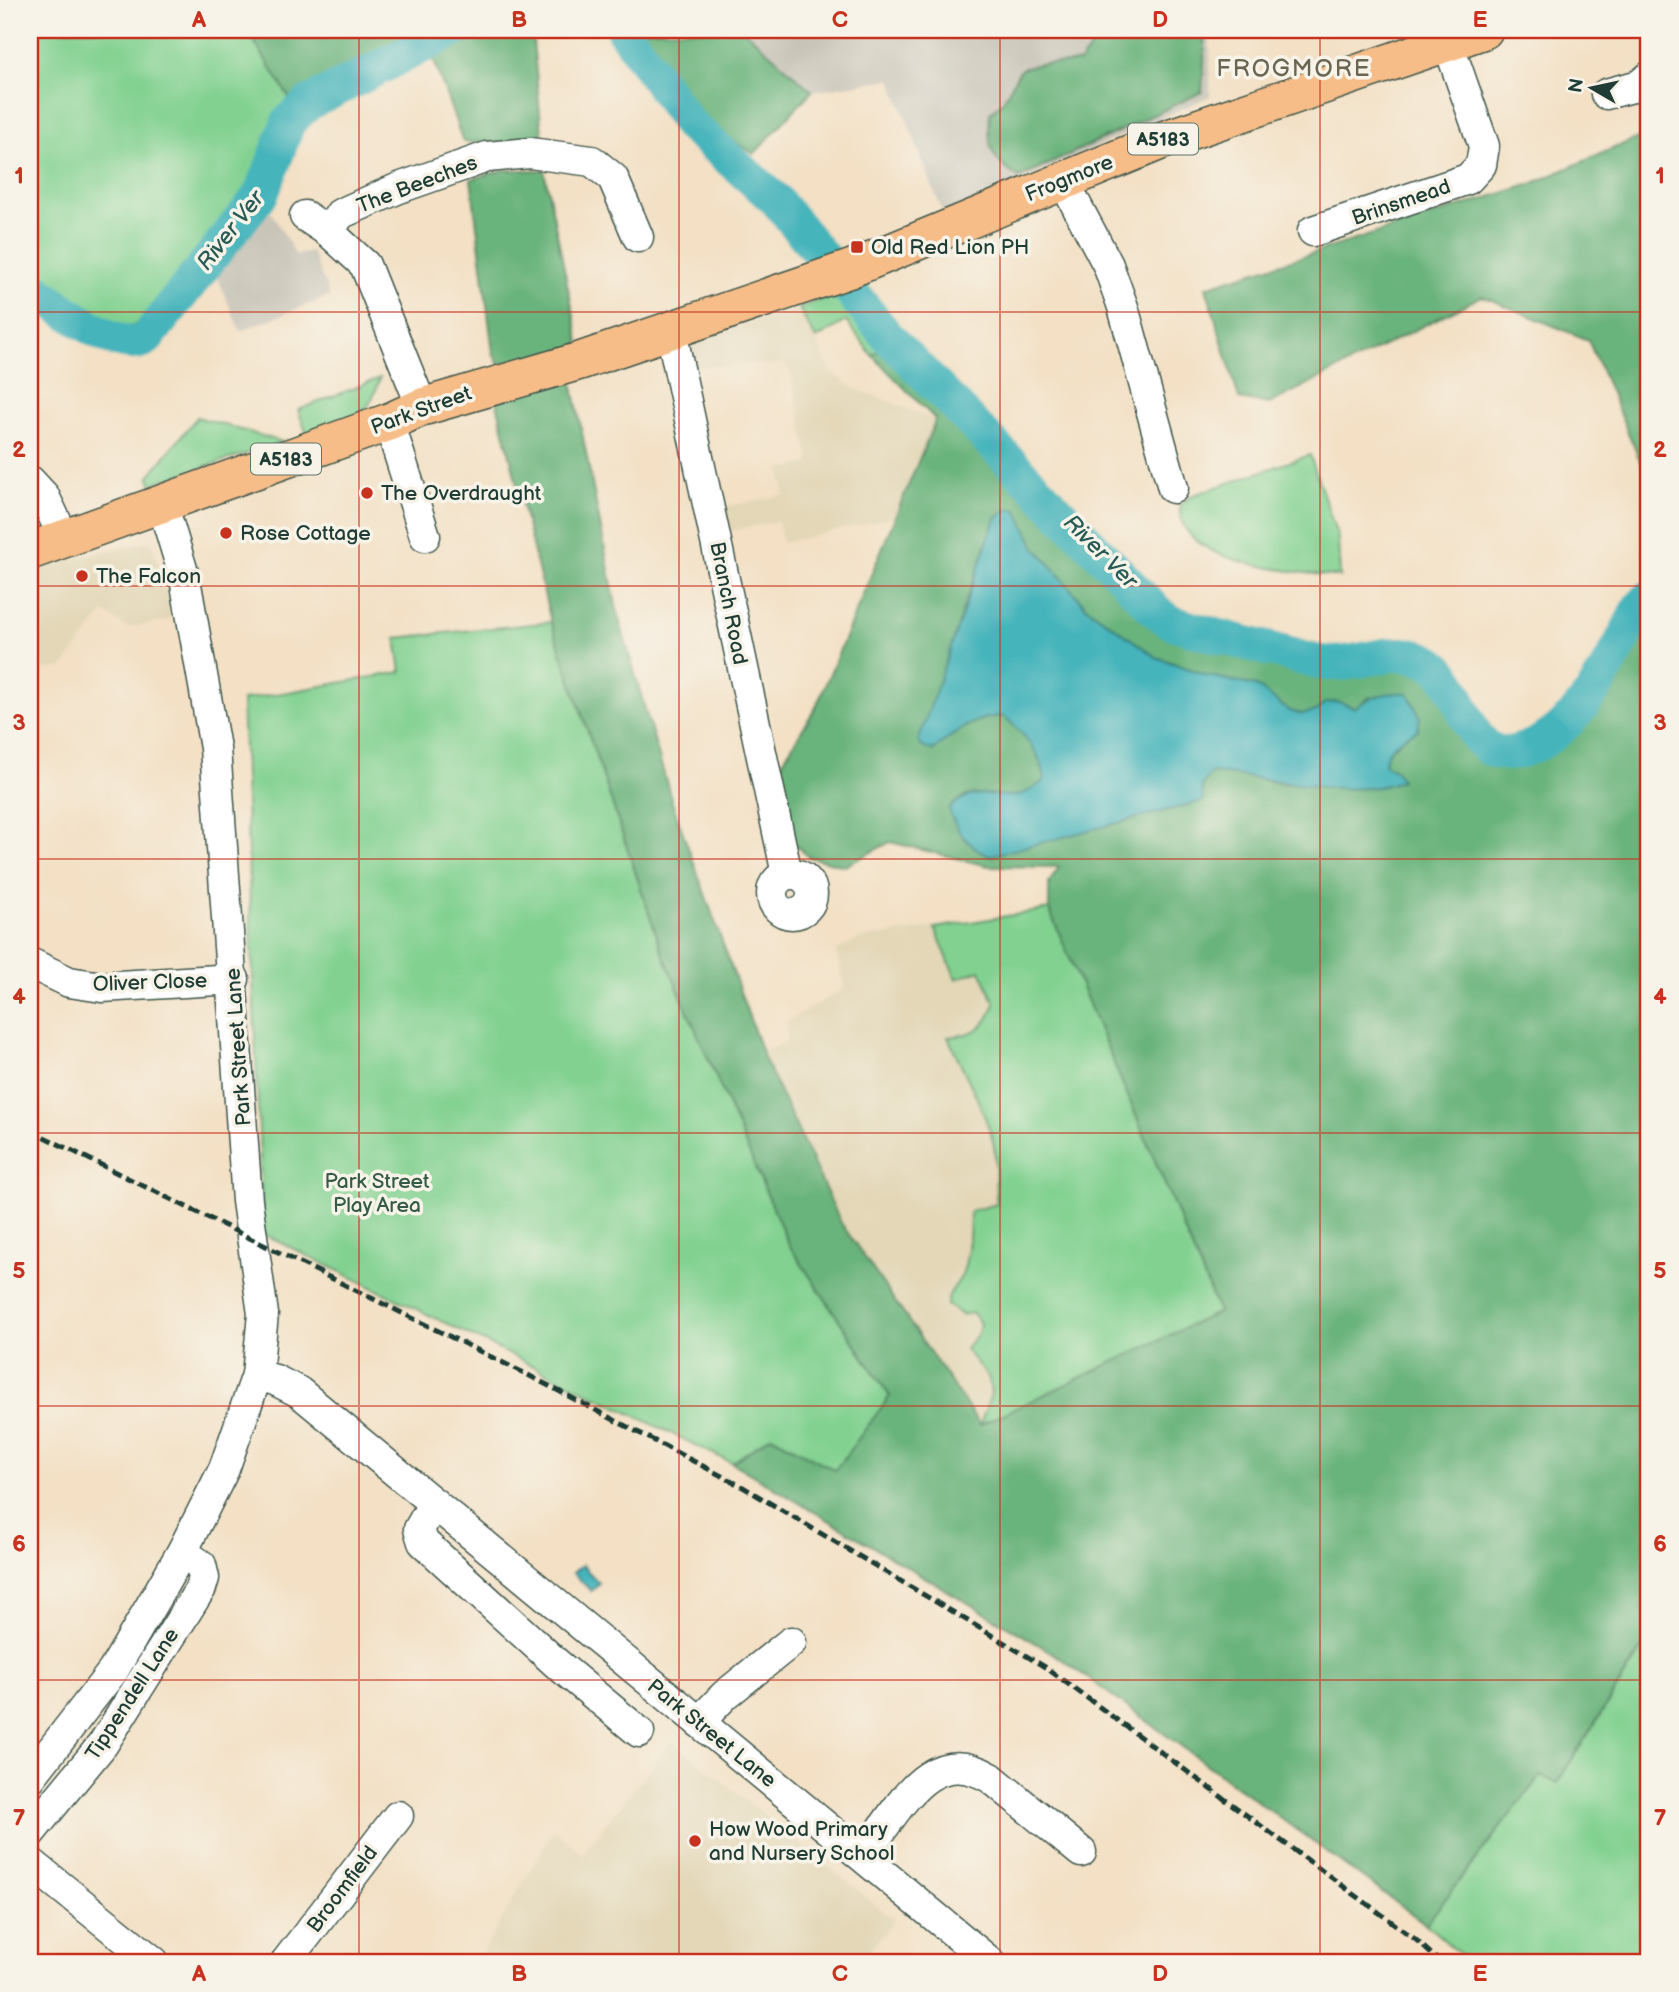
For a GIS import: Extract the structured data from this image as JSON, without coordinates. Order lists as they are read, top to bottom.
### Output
{
  "streets": {
    "main road": ["A5183", "Frogmore", "Park Street"],
    "street": [
      "The Beeches",
      "Brinsmead",
      "Branch Road",
      "Oliver Close",
      "Park Street Lane",
      "Tippendell Lane",
      "Broomfield"
    ]
  },
  "crossings": [
    ["Frogmore", "Brinsmead"],
    ["Frogmore", "Park Street"],
    ["The Beeches", "Park Street"],
    ["Park Street", "Branch Road"],
    ["Park Street", "Park Street Lane"],
    ["Oliver Close", "Park Street Lane"],
    ["Park Street Lane", "Tippendell Lane"]
  ],
  "districts": ["FROGMORE"],
  "water": ["River Ver"],
  "parks": ["Park Street Play Area"],
  "places": {
    "transit": ["Old Red Lion PH"],
    "other": [
      "The Overdraught",
      "Rose Cottage",
      "The Falcon",
      "How Wood Primary and Nursery School"
    ]
  },
  "north": "left",
  "grid": {
    "columns": [
      "A",
      "B",
      "C",
      "D",
      "E"
    ],
    "rows": [
      "1",
      "2",
      "3",
      "4",
      "5",
      "6",
      "7"
    ]
  }
}
